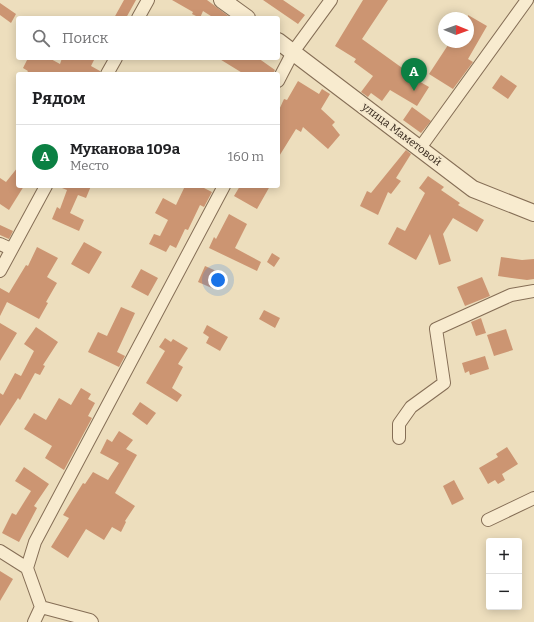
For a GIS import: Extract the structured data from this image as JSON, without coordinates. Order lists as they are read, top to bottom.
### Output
{
  "streets": {
    "street": ["улица Маметовой"]
  },
  "north": "right",
  "page": {
    "search": "Поиск",
    "pins": "A",
    "heading": "Рядом",
    "list": [
      {
        "mark": "A",
        "name": "Муканова 109а",
        "note": "Место",
        "value": "160 m"
      }
    ],
    "map_buttons": ["+", "−"]
  }
}
